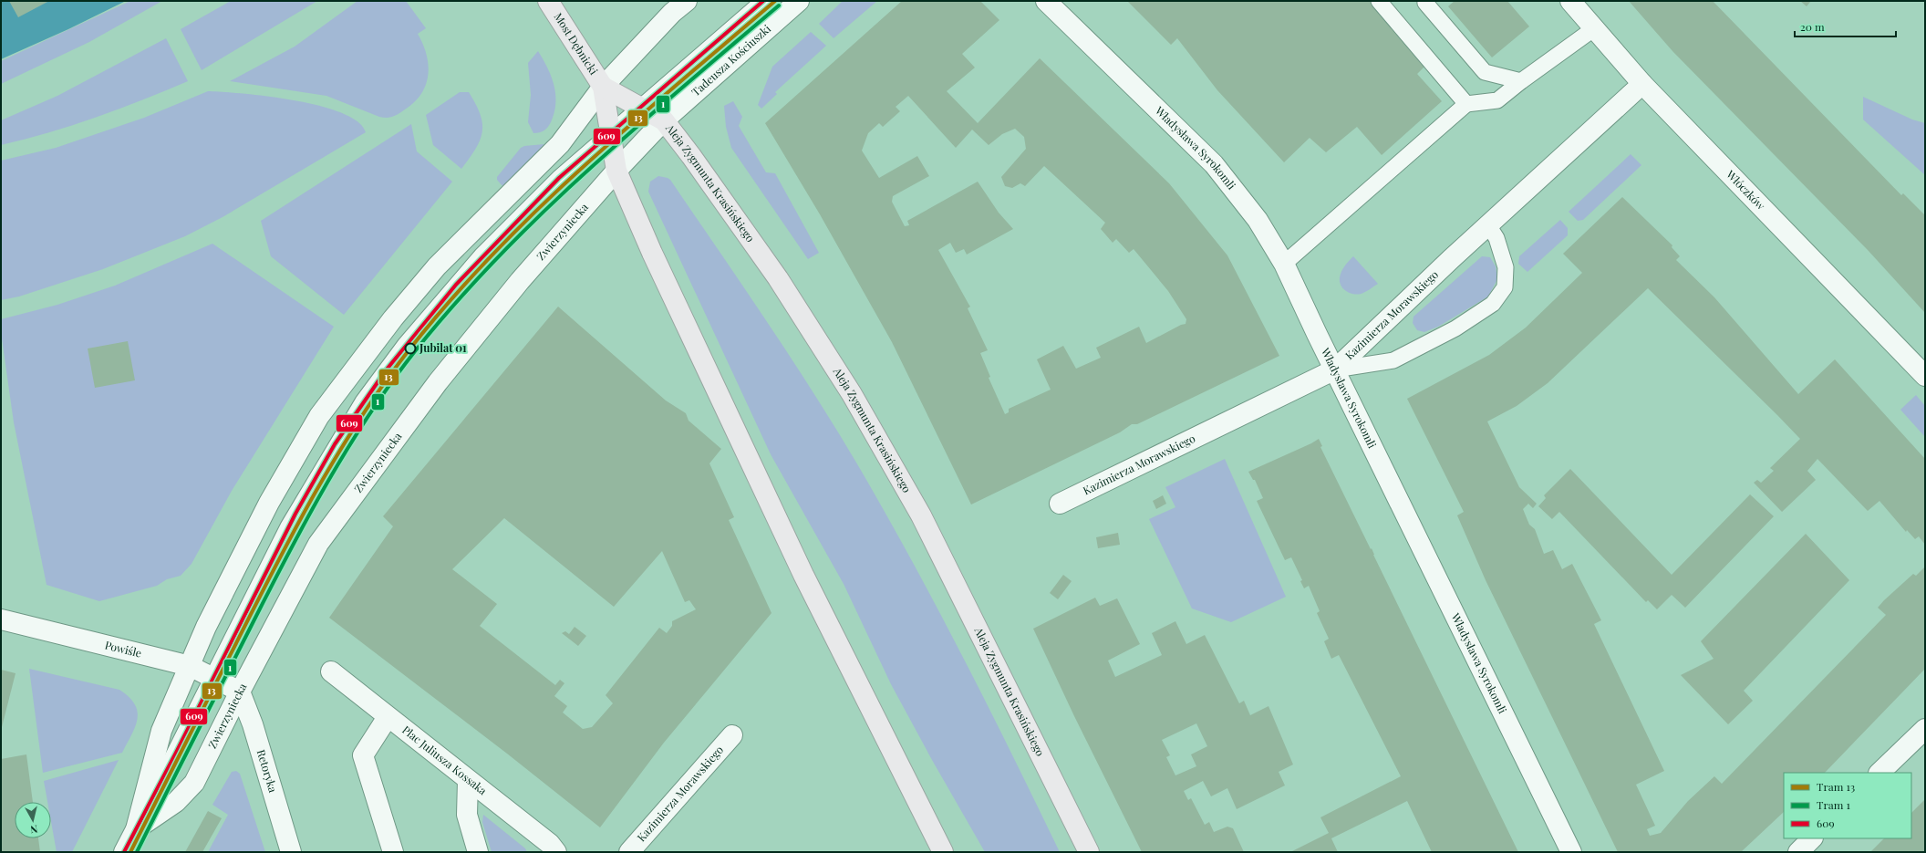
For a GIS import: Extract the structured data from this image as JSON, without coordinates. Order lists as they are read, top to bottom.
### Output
{
  "streets": {
    "main road": ["Most Dębnicki", "Aleja Zygmunta Krasińskiego"],
    "street": [
      "Tadeusza Kościuszki",
      "Władysława Syrokomli",
      "Włóczków",
      "Zwierzyniecka",
      "Kazimierza Morawskiego",
      "Powiśle",
      "Plac Juliusza Kossaka",
      "Retoryka"
    ]
  },
  "crossings": [
    ["Most Dębnicki", "Aleja Zygmunta Krasińskiego"],
    ["Most Dębnicki", "Zwierzyniecka"],
    ["Tadeusza Kościuszki", "Aleja Zygmunta Krasińskiego"],
    ["Tadeusza Kościuszki", "Zwierzyniecka"],
    ["Władysława Syrokomli", "Kazimierza Morawskiego"],
    ["Aleja Zygmunta Krasińskiego", "Zwierzyniecka"],
    ["Włóczków", "Kazimierza Morawskiego"],
    ["Zwierzyniecka", "Powiśle"],
    ["Zwierzyniecka", "Retoryka"],
    ["Powiśle", "Retoryka"]
  ],
  "places": ["Jubilat 01"],
  "lines": ["tram line 13", "transit line 609", "tram line 1"],
  "legend": ["Tram 13", "Tram 1", "609"],
  "scale_bar": "20 m",
  "north": "bottom"
}
